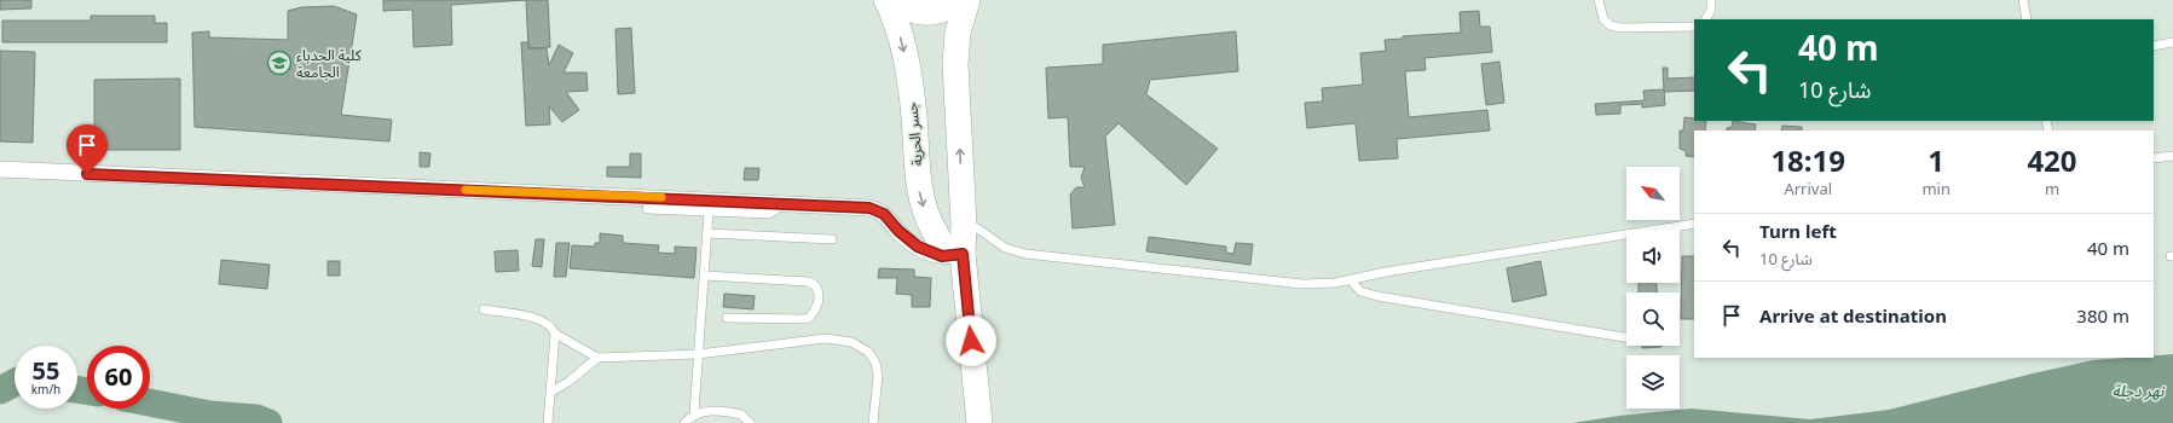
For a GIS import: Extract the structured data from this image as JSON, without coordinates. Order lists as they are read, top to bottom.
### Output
{
  "streets": {
    "main road": ["جسر الحرية"]
  },
  "water": ["نهر دجلة"],
  "places": {
    "school or university": ["كلية الحدباء الجامعة"]
  },
  "north": "top left",
  "page": {
    "turn": ["40 m", "شارع 10"],
    "eta": [
      "18:19",
      "Arrival",
      "1",
      "min",
      "420",
      "m"
    ],
    "list": [
      {
        "name": "Turn left",
        "note": "شارع 10",
        "value": "40 m"
      },
      {
        "name": "Arrive at destination",
        "value": "380 m"
      }
    ],
    "speed": "55 km/h",
    "limit": "60"
  }
}
